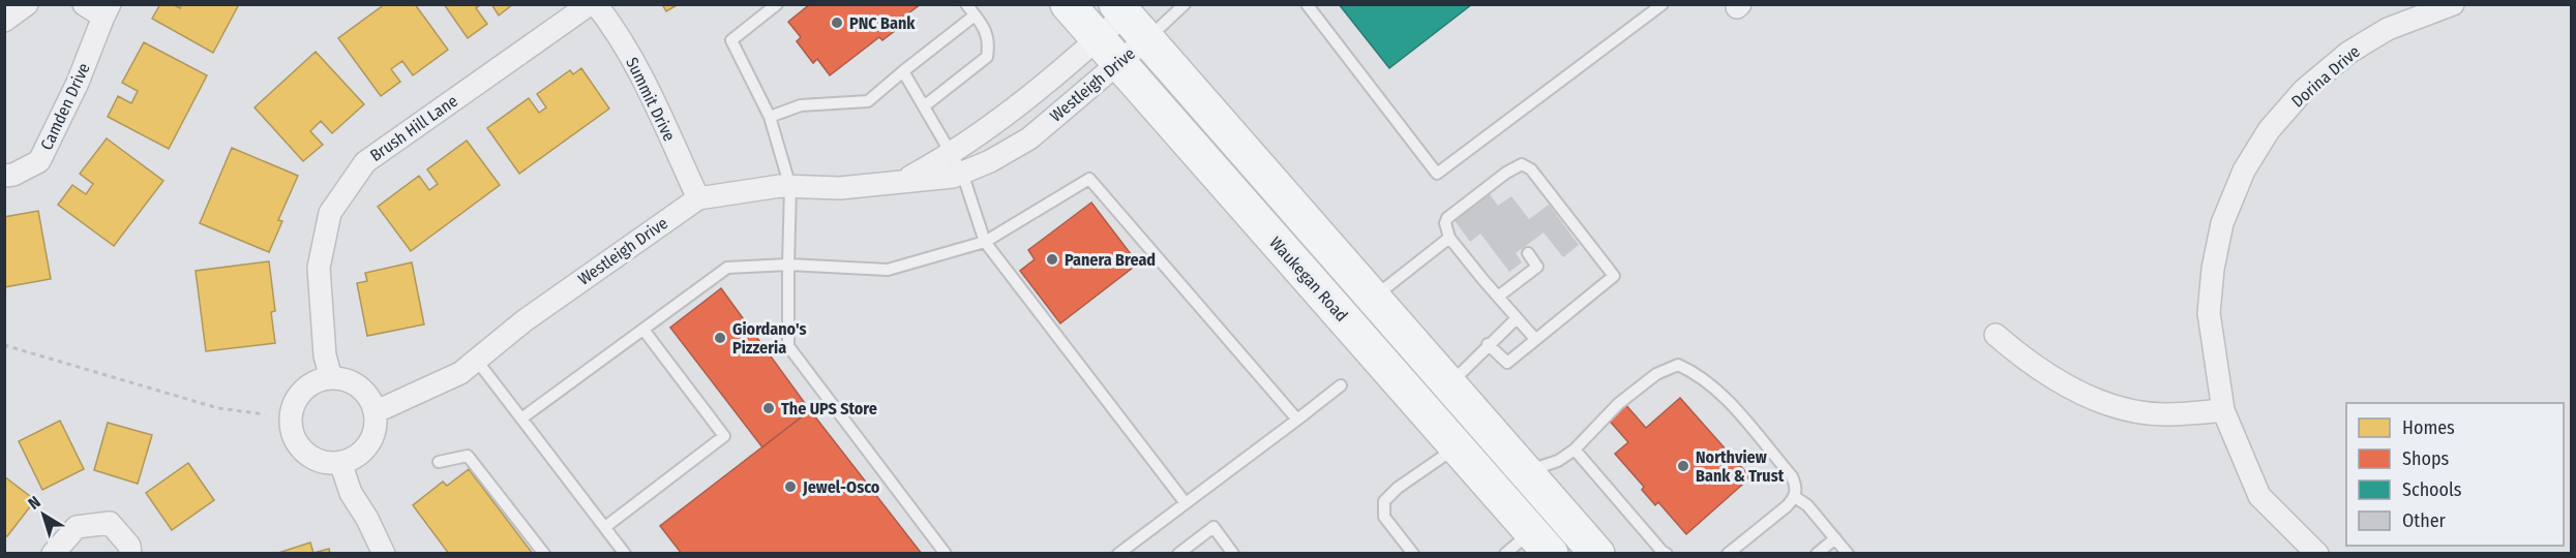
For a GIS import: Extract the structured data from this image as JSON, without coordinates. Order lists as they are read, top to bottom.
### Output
{
  "streets": {
    "main road": ["Waukegan Road"],
    "street": [
      "Dorina Drive",
      "Westleigh Drive",
      "Summit Drive",
      "Camden Drive",
      "Brush Hill Lane"
    ]
  },
  "crossings": [
    ["Westleigh Drive", "Summit Drive"],
    ["Westleigh Drive", "Brush Hill Lane"],
    ["Westleigh Drive", "Waukegan Road"]
  ],
  "places": [
    "PNC Bank",
    "Panera Bread",
    "Giordano's Pizzeria",
    "The UPS Store",
    "Northview Bank & Trust",
    "Jewel-Osco"
  ],
  "legend": [
    "Homes",
    "Shops",
    "Schools",
    "Other"
  ],
  "north": "top left"
}
